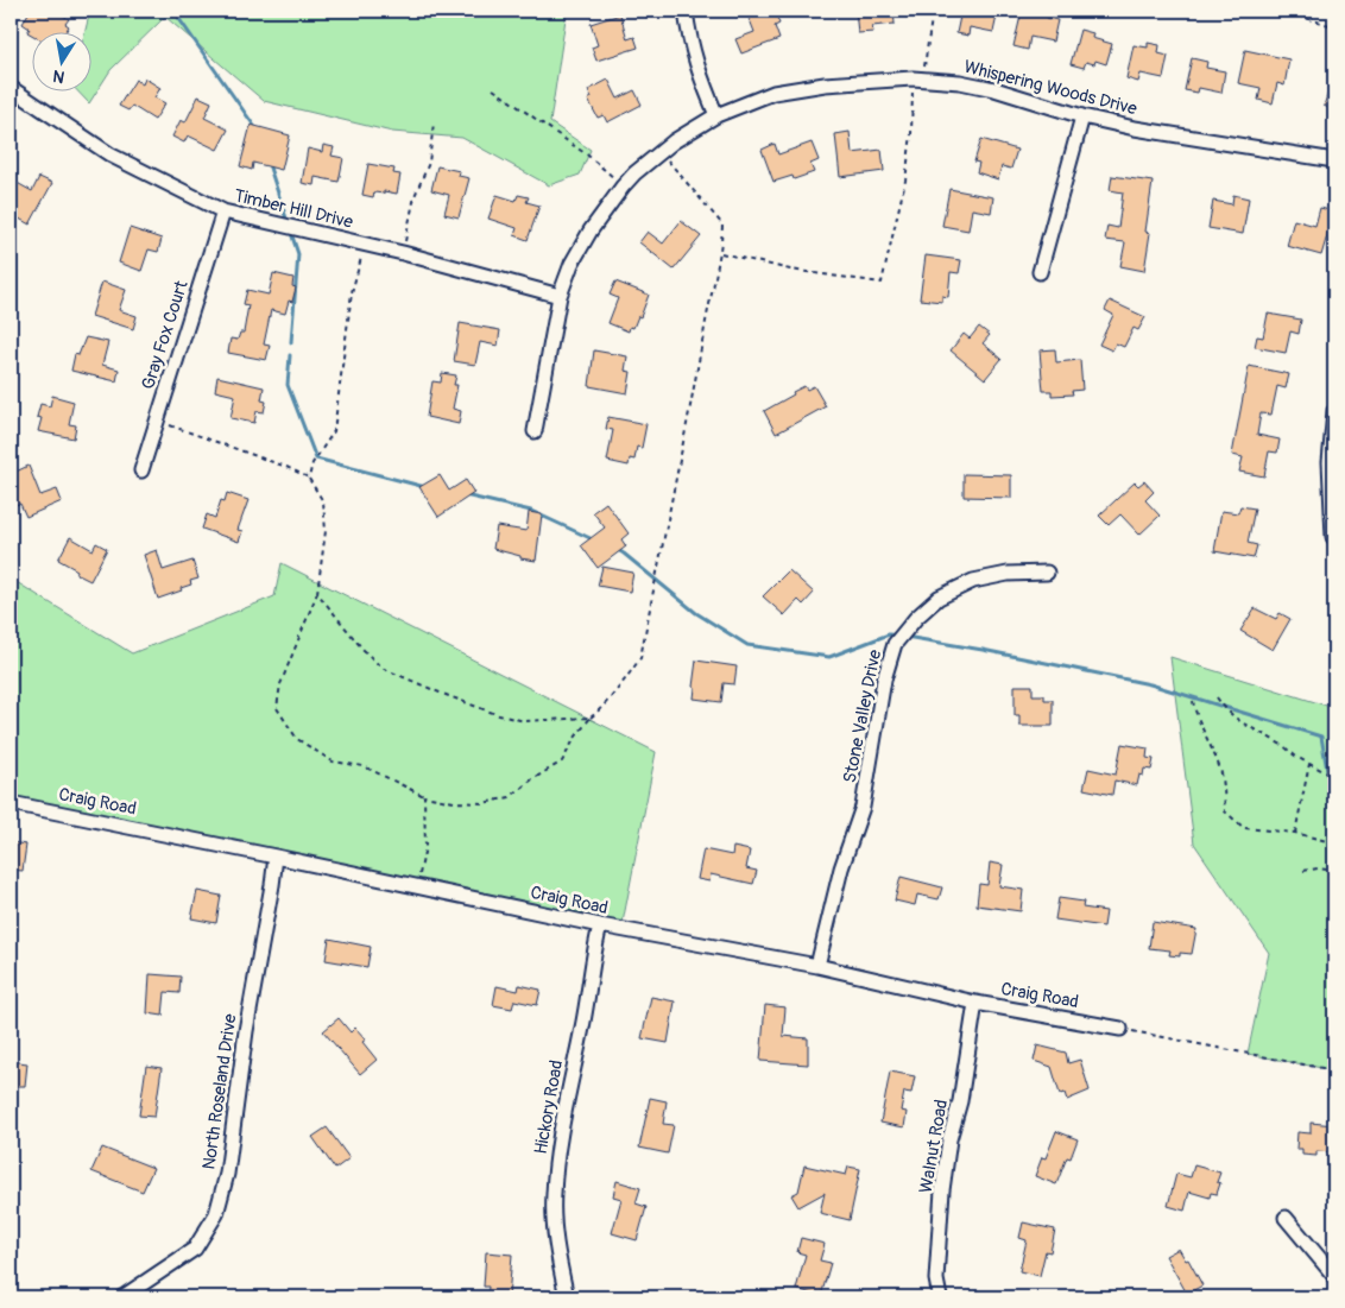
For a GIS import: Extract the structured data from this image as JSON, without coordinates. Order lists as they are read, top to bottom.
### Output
{
  "streets": {
    "street": [
      "Whispering Woods Drive",
      "Timber Hill Drive",
      "Gray Fox Court",
      "Stone Valley Drive",
      "Craig Road",
      "North Roseland Drive",
      "Hickory Road",
      "Walnut Road"
    ]
  },
  "crossings": [
    ["Whispering Woods Drive", "Timber Hill Drive"],
    ["Timber Hill Drive", "Gray Fox Court"],
    ["Stone Valley Drive", "Craig Road"],
    ["Craig Road", "North Roseland Drive"],
    ["Craig Road", "Hickory Road"],
    ["Craig Road", "Walnut Road"]
  ],
  "north": "bottom"
}
